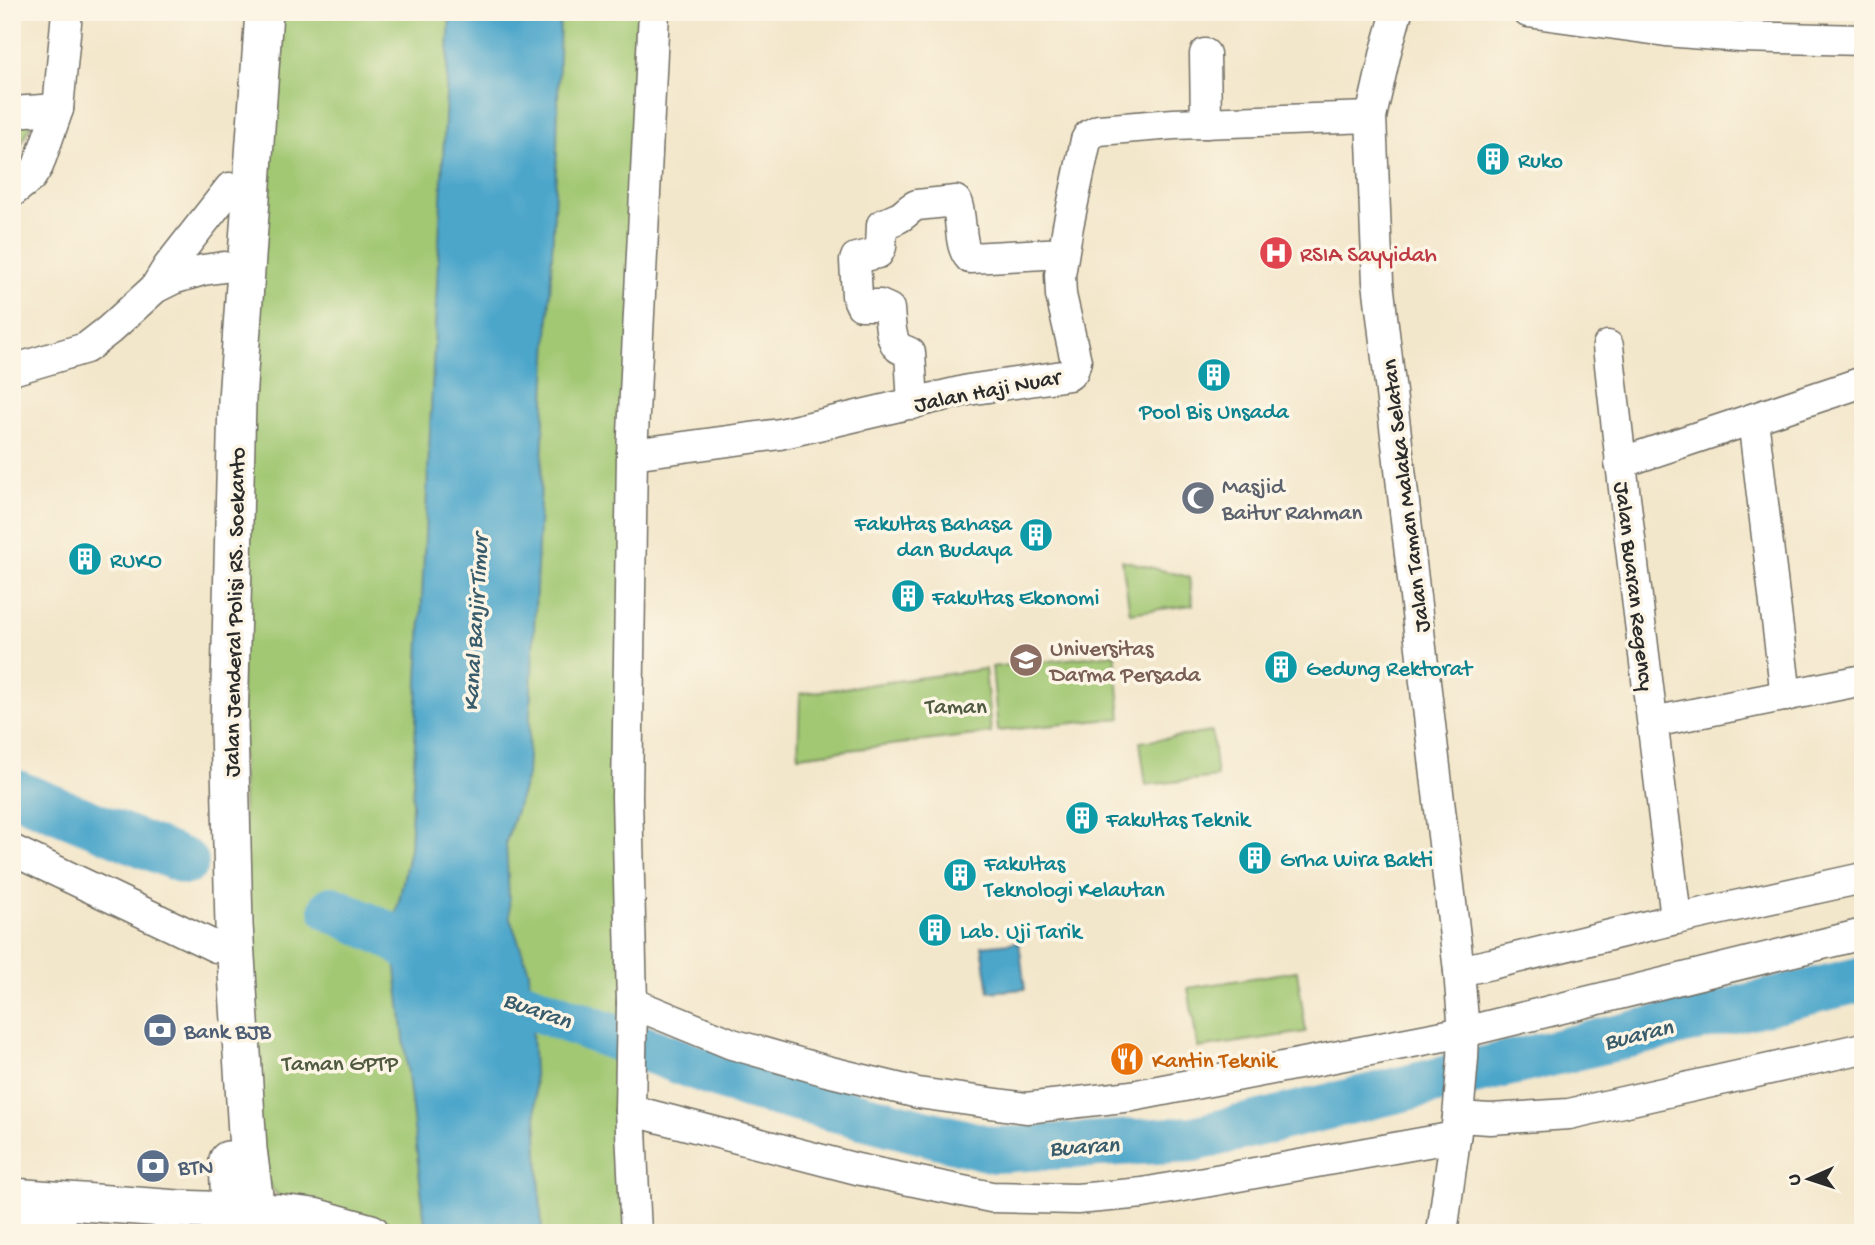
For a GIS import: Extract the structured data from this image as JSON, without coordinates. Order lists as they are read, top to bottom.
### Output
{
  "streets": {
    "main road": ["Jalan Jenderal Polisi RS. Soekanto"],
    "street": ["Jalan Haji Nuar", "Jalan Taman Malaka Selatan", "Jalan Buaran Regency"]
  },
  "crossings": [
    ["Jalan Haji Nuar", "Jalan Taman Malaka Selatan"]
  ],
  "water": ["Kanal Banjir Timur", "Buaran"],
  "parks": ["Taman", "Taman GPTP"],
  "places": {
    "building": [
      "Ruko",
      "Pool Bis Unsada",
      "Fakultas Bahasa dan Budaya",
      "RUKO",
      "Fakultas Ekonomi",
      "Gedung Rektorat",
      "Fakultas Teknik",
      "Grha Wira Bakti",
      "Fakultas Teknologi Kelautan",
      "Lab. Uji Tarik"
    ],
    "hospital": ["RSIA Sayyidah"],
    "mosque": ["Masjid Baitur Rahman"],
    "school or university": ["Universitas Darma Persada"],
    "bank": ["Bank BJB", "BTN"],
    "restaurant": ["Kantin Teknik"]
  },
  "north": "left"
}
